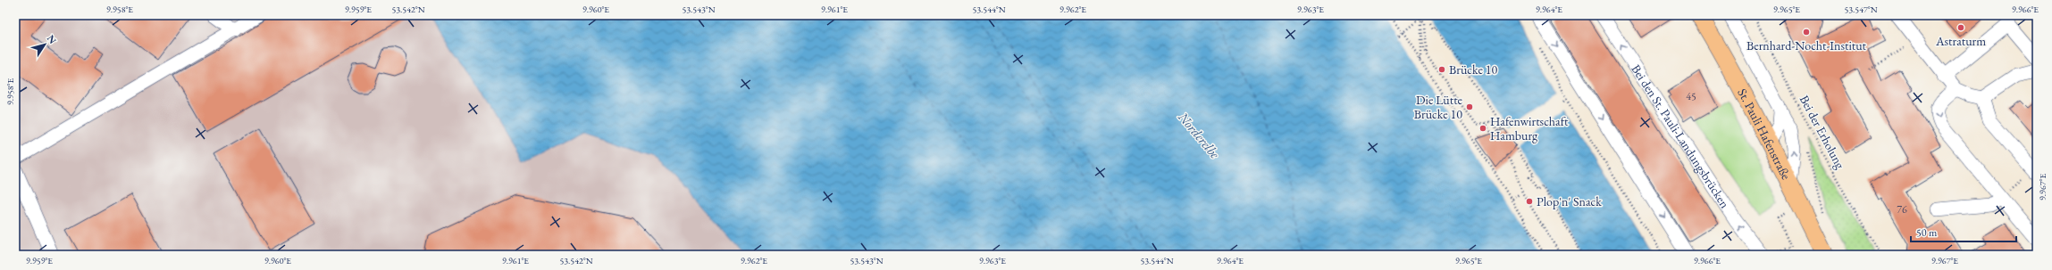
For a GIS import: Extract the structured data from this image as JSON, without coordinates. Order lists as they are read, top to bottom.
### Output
{
  "streets": {
    "main road": ["St. Pauli Hafenstraße"],
    "street": ["Bei den St. Pauli-Landungsbrücken"],
    "path": ["Bei der Erholung"]
  },
  "water": ["Norderelbe"],
  "places": [
    "Astraturm",
    "Bernhard-Nocht-Institut",
    "Brücke 10",
    "Die Lütte Brücke 10",
    "Hafenwirtschaft Hamburg",
    "Plop'n' Snack"
  ],
  "house_numbers": ["45", "76"],
  "scale_bar": "50 m",
  "north": "top right",
  "coordinates": [
    "9.958°E",
    "9.959°E",
    "53.542°N",
    "9.960°E",
    "53.543°N",
    "9.961°E",
    "53.544°N",
    "9.962°E",
    "9.963°E",
    "9.964°E",
    "9.965°E",
    "53.547°N",
    "9.966°E",
    "9.967°E"
  ]
}
